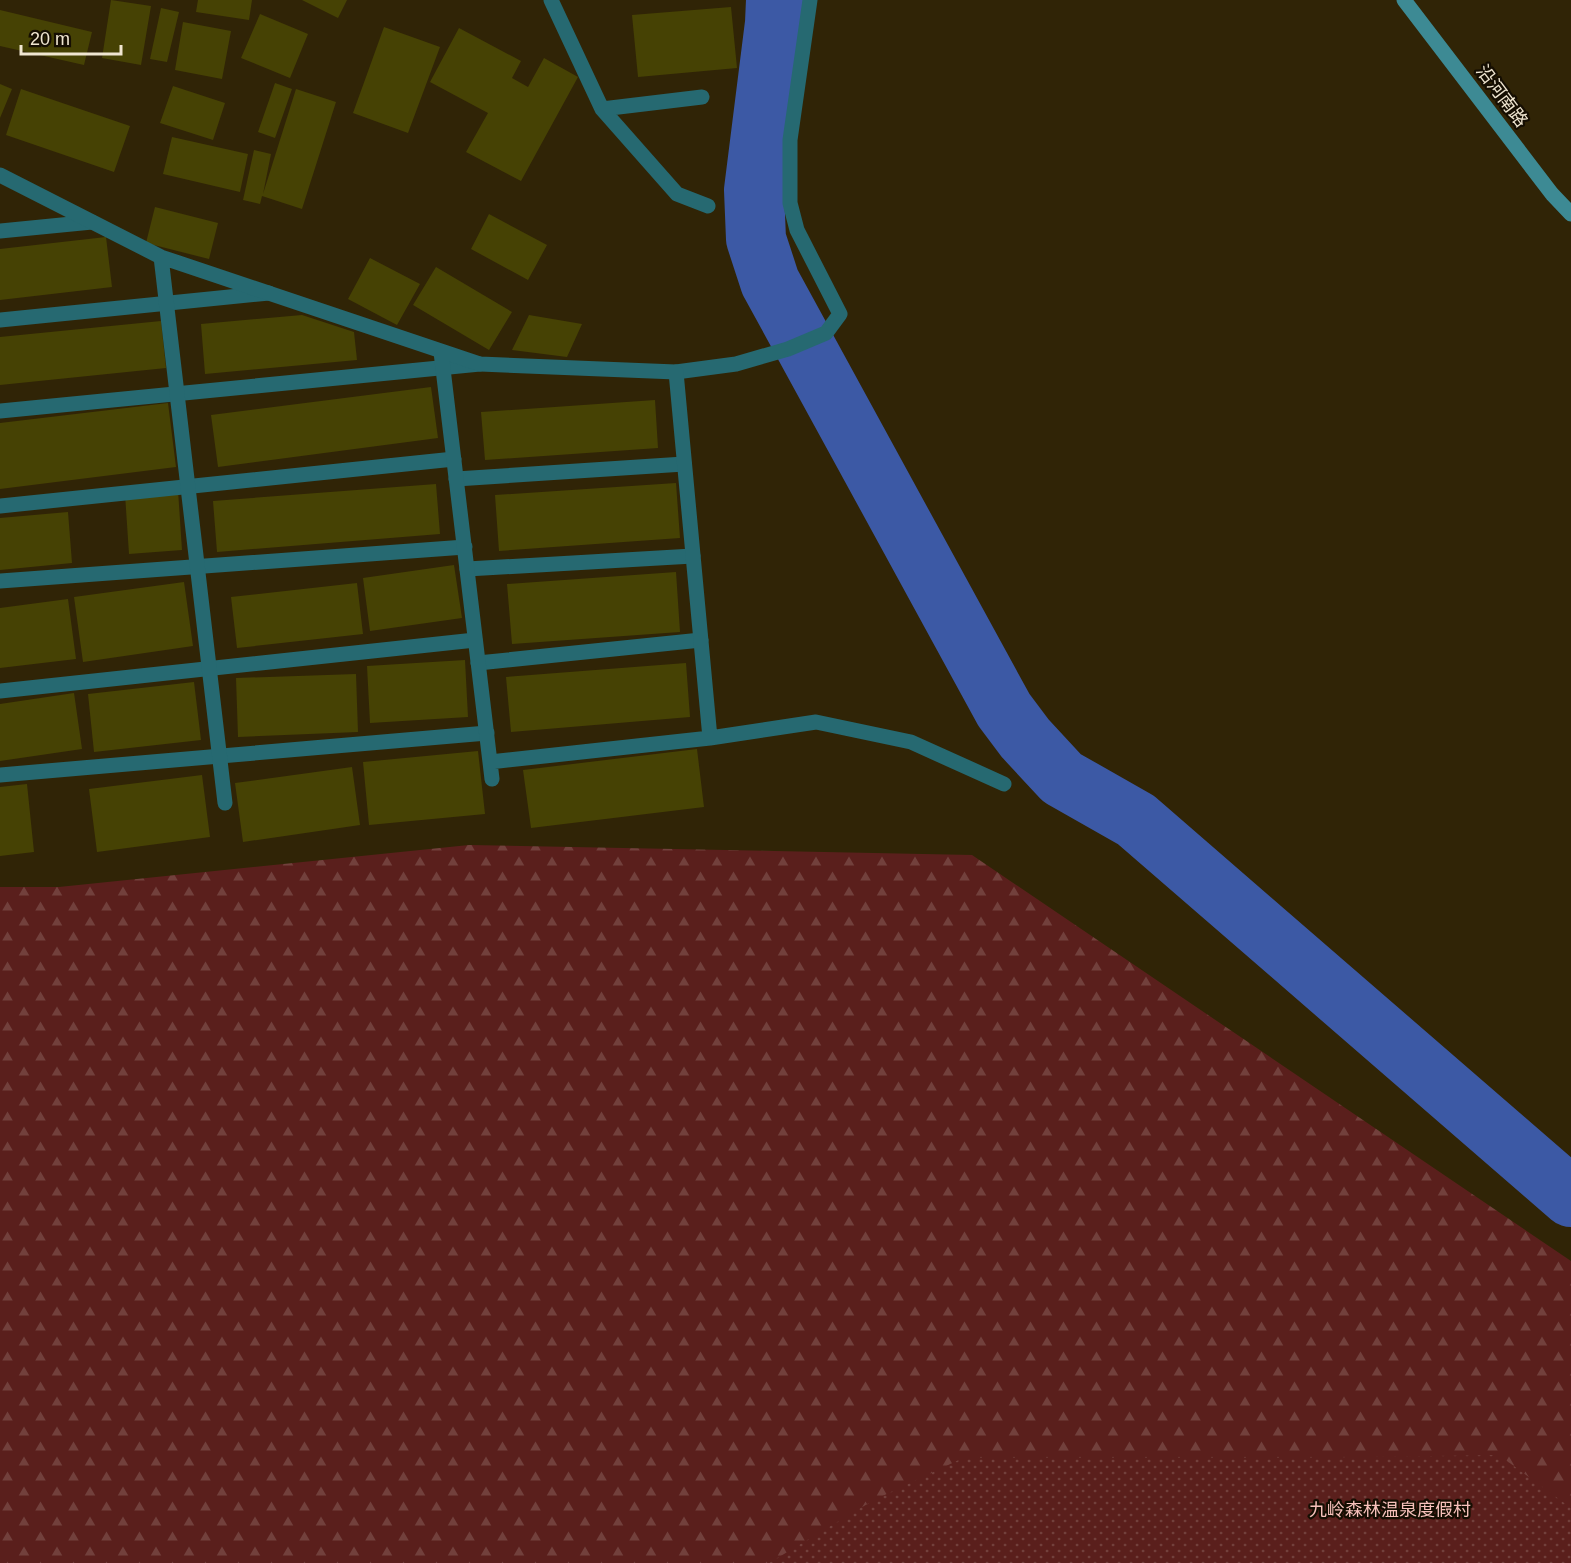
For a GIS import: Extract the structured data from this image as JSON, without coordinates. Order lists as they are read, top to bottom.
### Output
{
  "streets": {
    "main road": ["沿河南路"]
  },
  "parks": ["九岭森林温泉度假村"],
  "scale_bar": "20 m"
}
